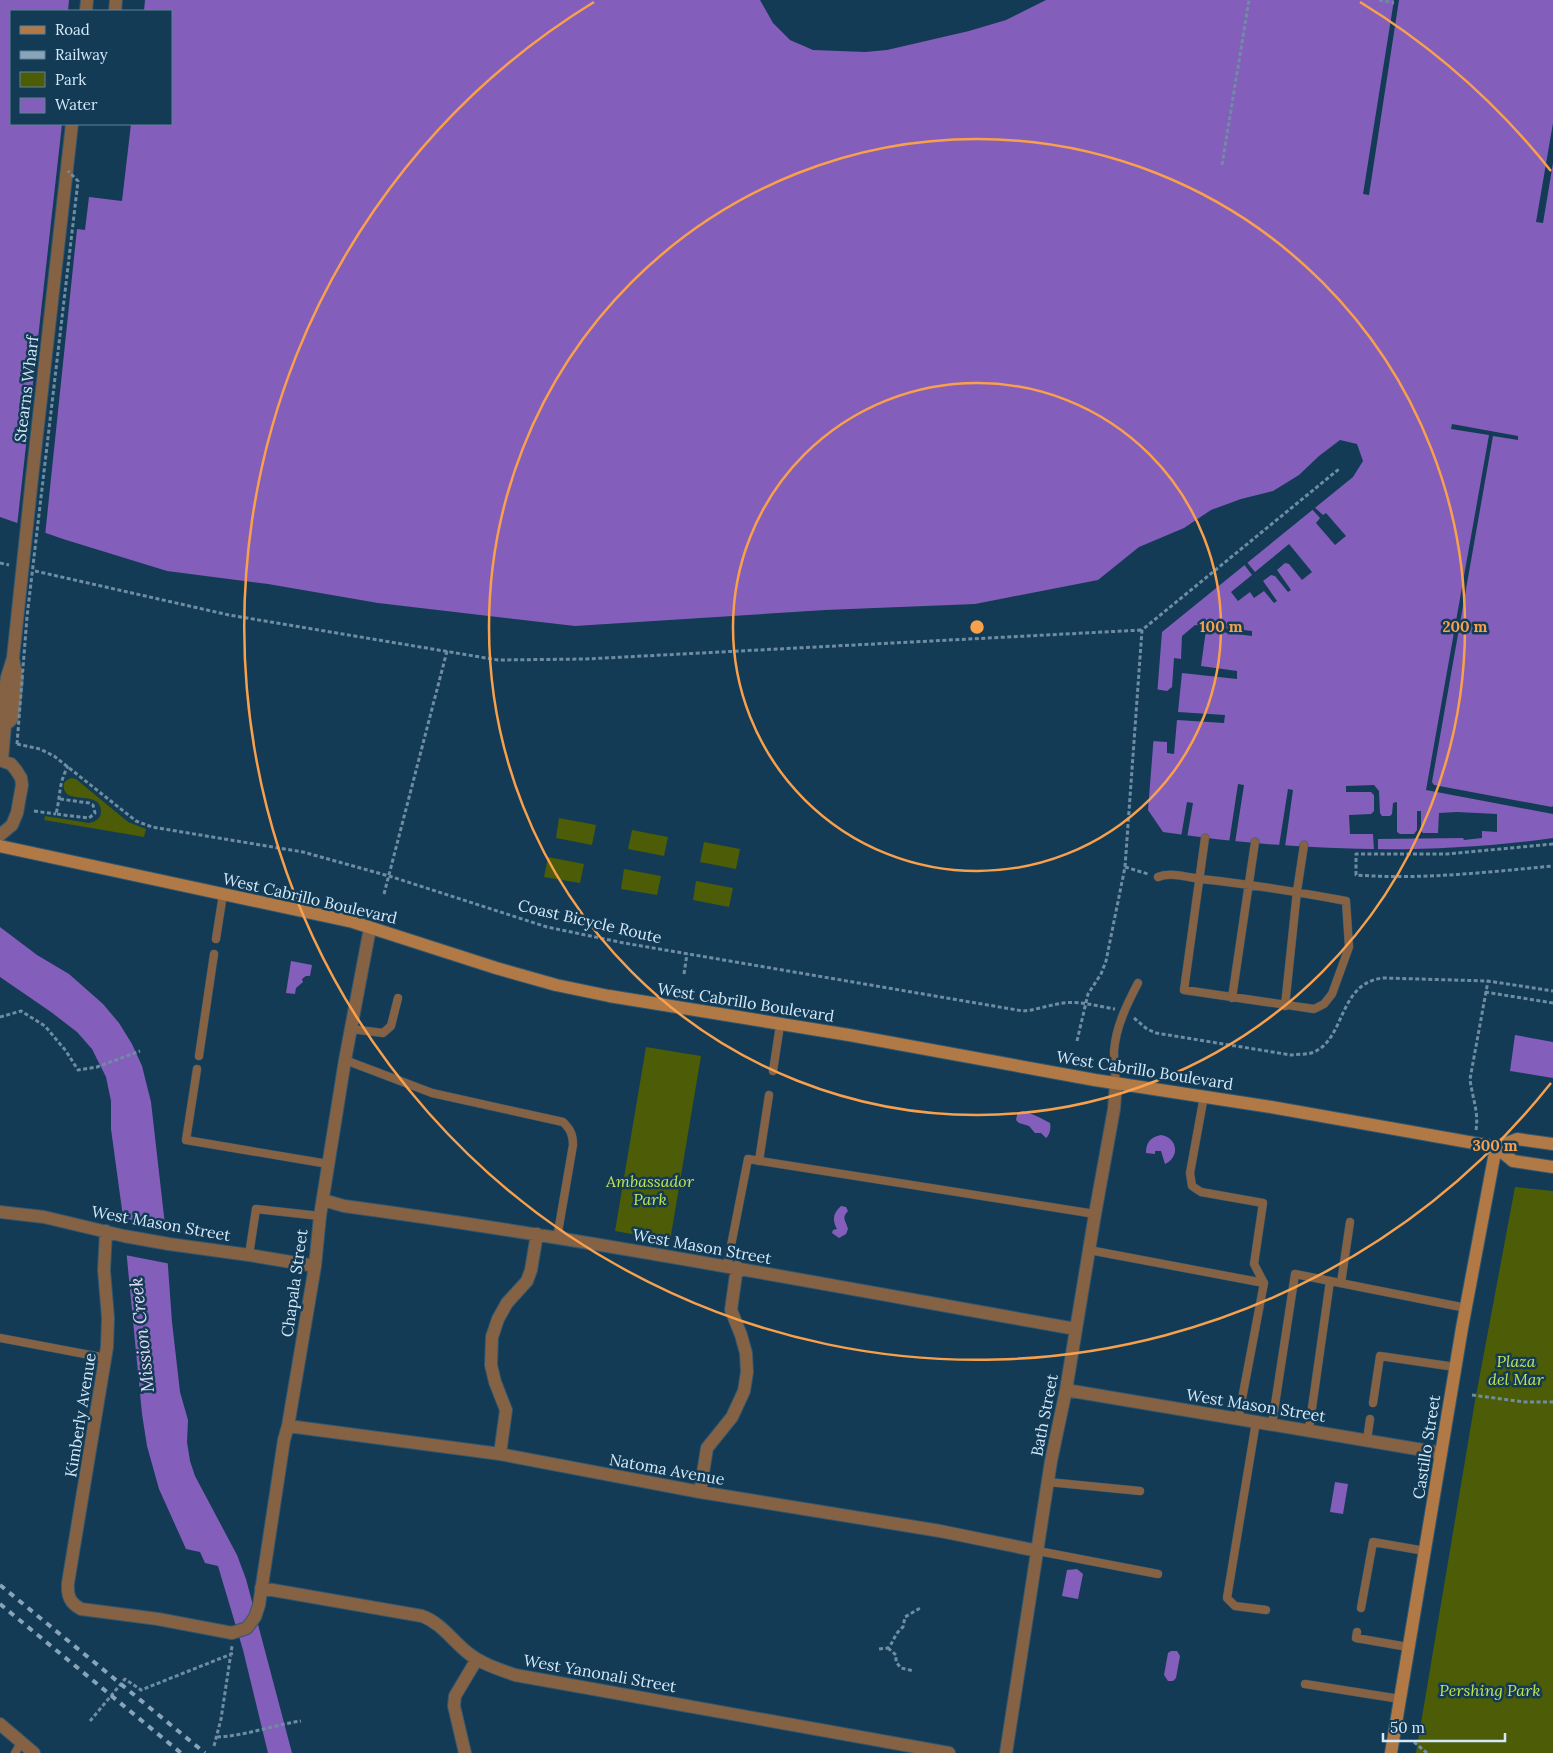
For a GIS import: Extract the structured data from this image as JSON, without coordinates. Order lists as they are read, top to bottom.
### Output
{
  "streets": {
    "main road": ["West Cabrillo Boulevard", "Castillo Street"],
    "street": [
      "Stearns Wharf",
      "West Mason Street",
      "Chapala Street",
      "Kimberly Avenue",
      "Bath Street",
      "Natoma Avenue",
      "West Yanonali Street"
    ],
    "path": ["Coast Bicycle Route"]
  },
  "crossings": [
    ["Stearns Wharf", "Coast Bicycle Route"],
    ["West Cabrillo Boulevard", "Chapala Street"],
    ["West Cabrillo Boulevard", "Bath Street"],
    ["West Cabrillo Boulevard", "Castillo Street"],
    ["West Mason Street", "Chapala Street"],
    ["West Mason Street", "Kimberly Avenue"],
    ["West Mason Street", "Bath Street"],
    ["West Mason Street", "Castillo Street"],
    ["Chapala Street", "Kimberly Avenue"],
    ["Chapala Street", "Natoma Avenue"],
    ["Chapala Street", "West Yanonali Street"],
    ["Bath Street", "Natoma Avenue"]
  ],
  "water": ["Mission Creek"],
  "parks": ["Ambassador Park", "Plaza del Mar", "Pershing Park"],
  "legend": [
    "Road",
    "Railway",
    "Park",
    "Water"
  ],
  "scale_bar": "50 m",
  "rings": ["100 m", "200 m", "300 m"]
}
